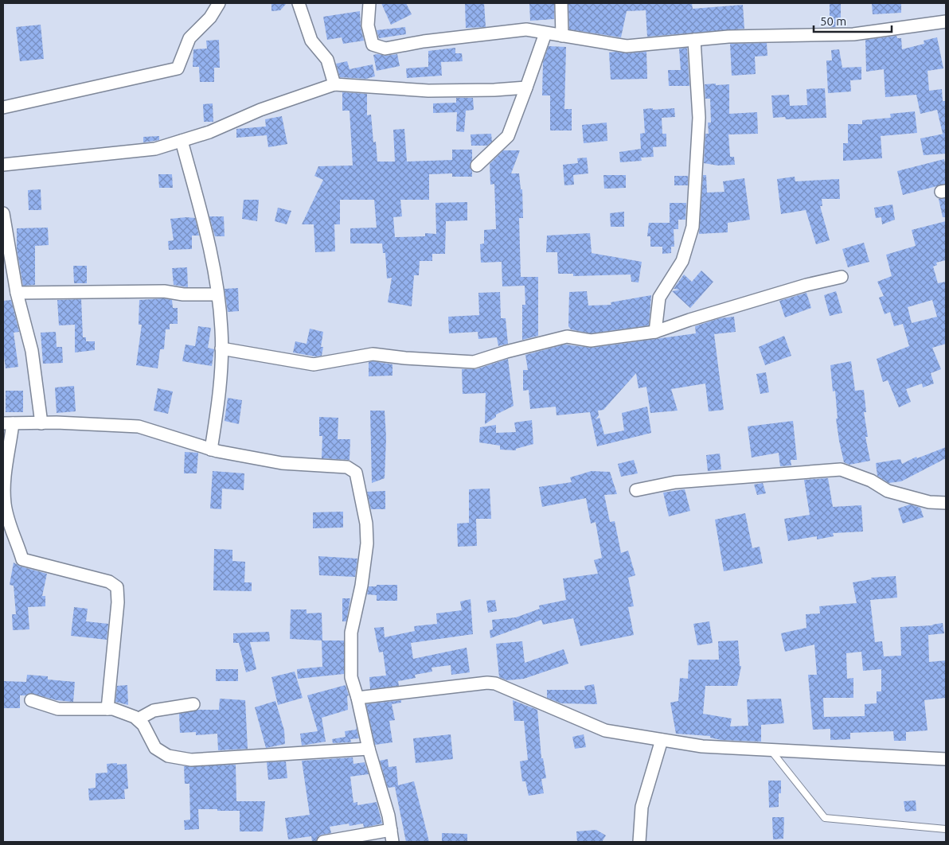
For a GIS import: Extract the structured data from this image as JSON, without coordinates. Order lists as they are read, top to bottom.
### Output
{
  "scale_bar": "50 m"
}
